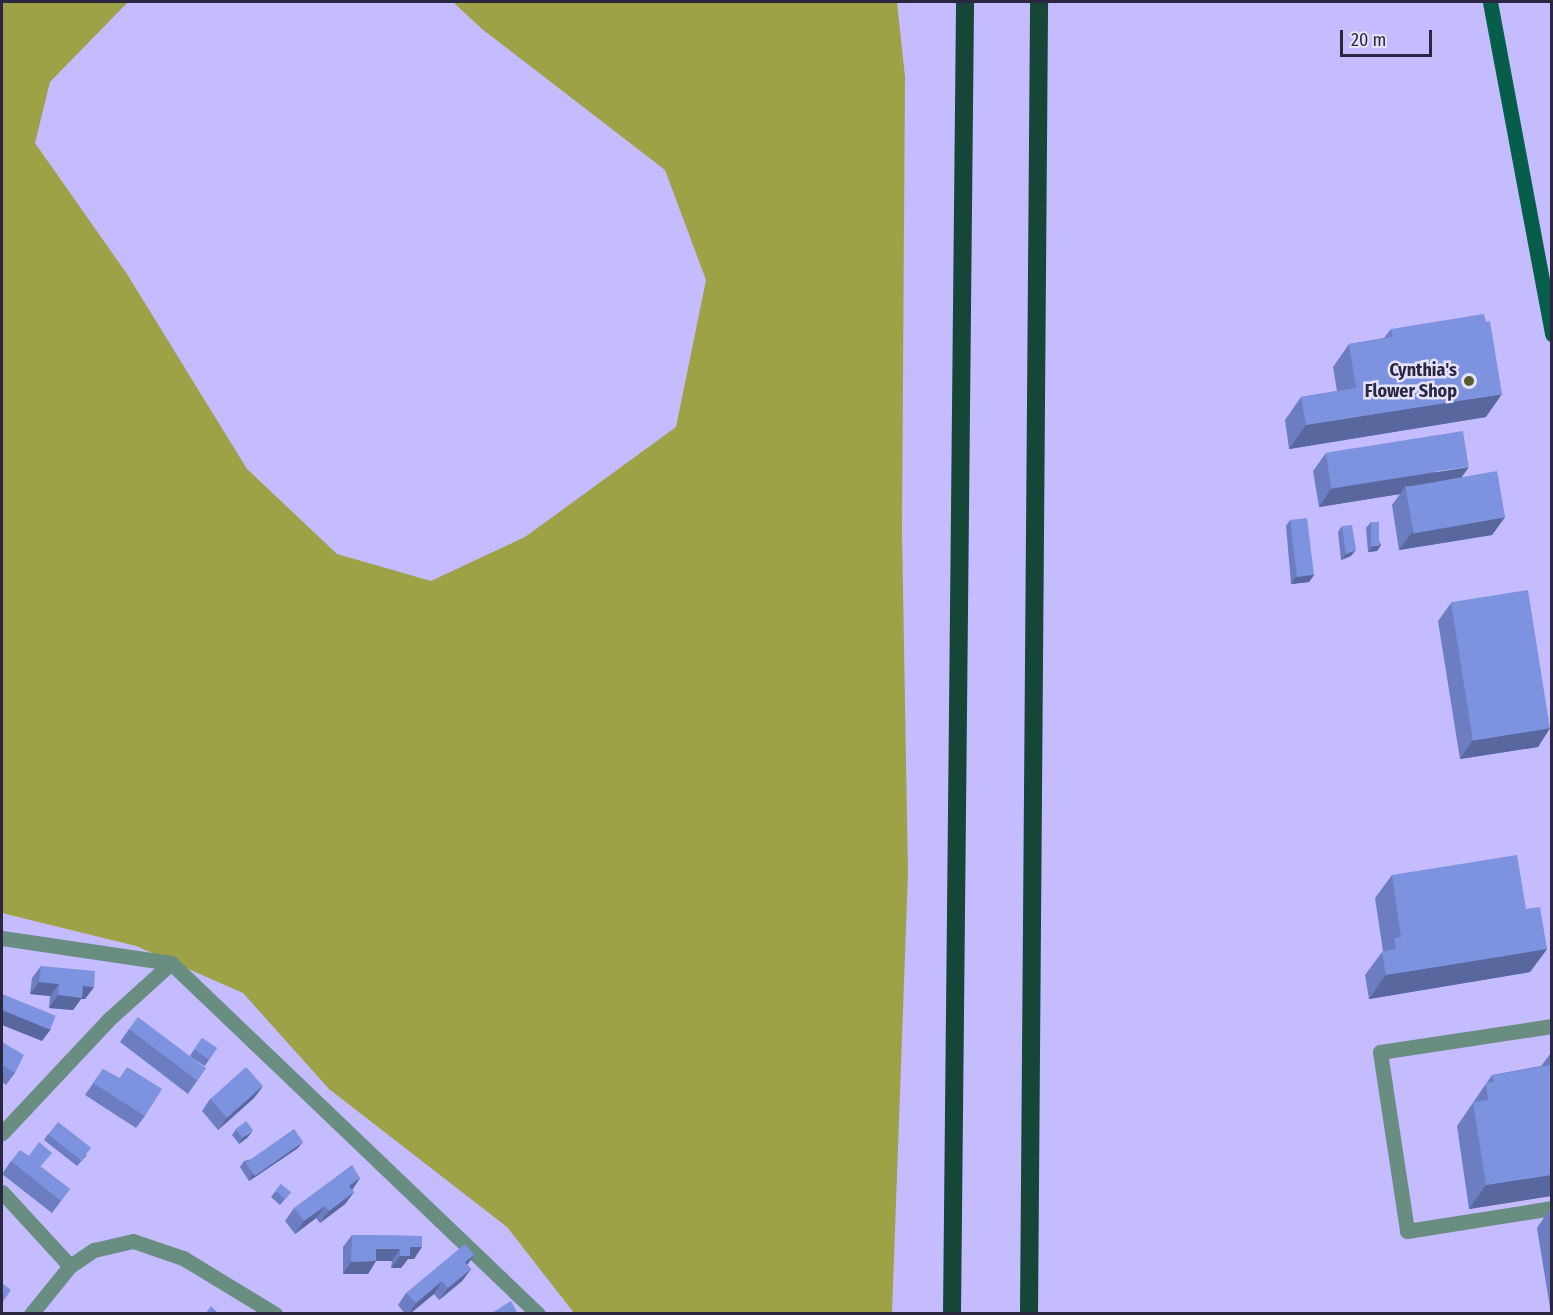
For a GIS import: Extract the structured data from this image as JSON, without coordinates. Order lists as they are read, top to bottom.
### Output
{
  "places": ["Cynthia's Flower Shop"],
  "scale_bar": "20 m"
}
